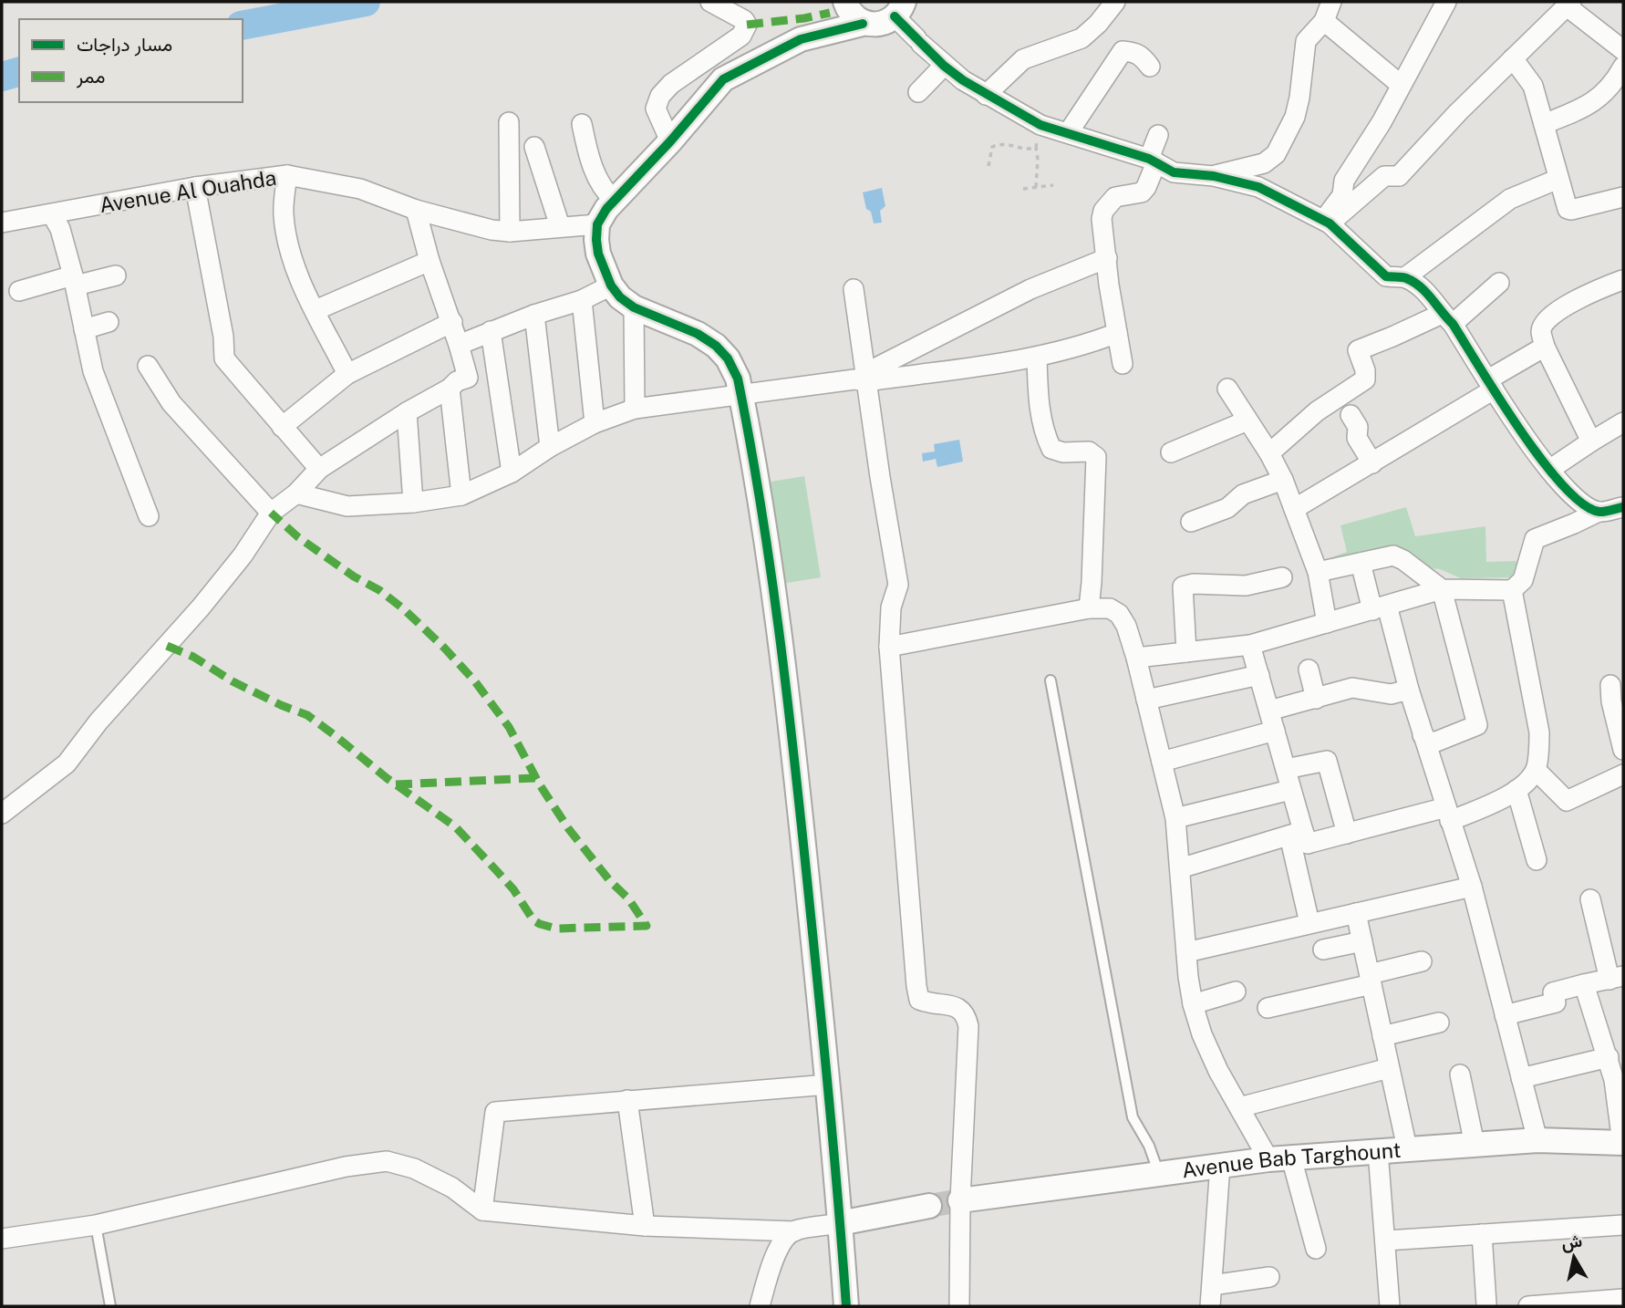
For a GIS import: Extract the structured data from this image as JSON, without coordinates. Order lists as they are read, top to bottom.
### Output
{
  "streets": {
    "street": ["Avenue Al Ouahda", "Avenue Bab Targhount"]
  },
  "legend": ["مسار دراجات", "ممر"],
  "north": "top"
}
